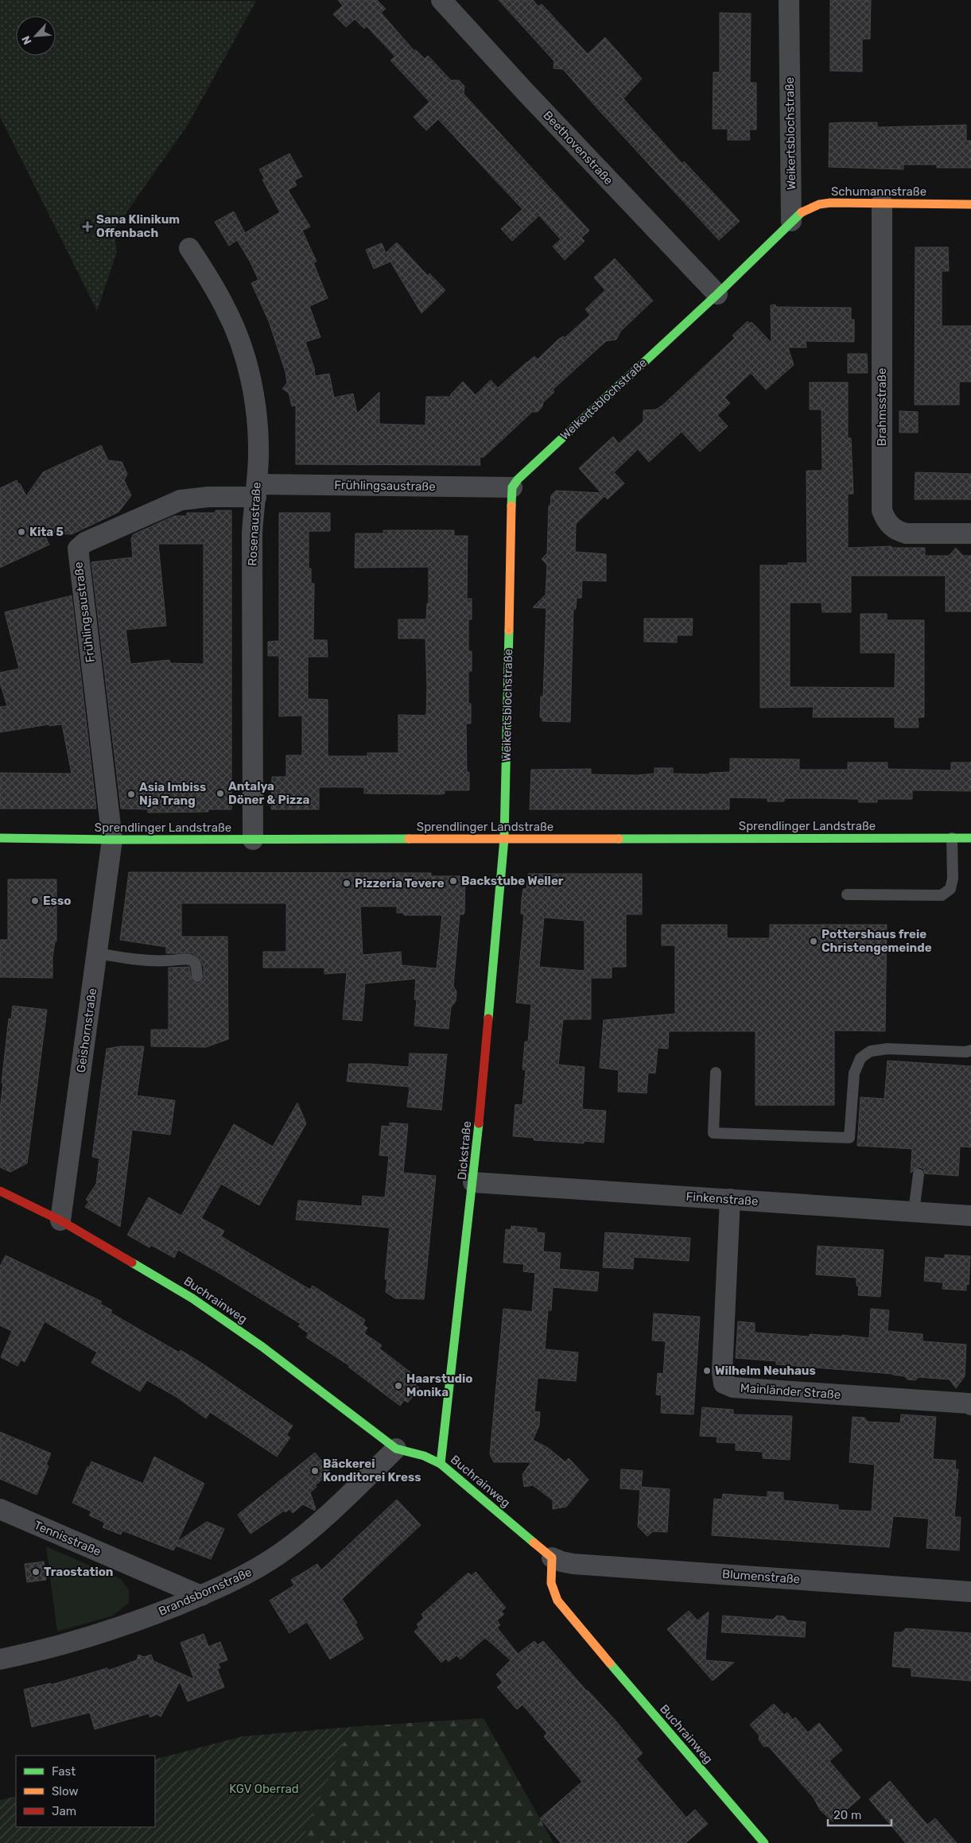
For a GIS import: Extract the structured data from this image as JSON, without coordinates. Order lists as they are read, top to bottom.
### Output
{
  "streets": {
    "street": [
      "Weikertsblochstraße",
      "Beethovenstraße",
      "Schumannstraße",
      "Brahmsstraße",
      "Frühlingsaustraße",
      "Rosenaustraße",
      "Sprendlinger Landstraße",
      "Geishornstraße",
      "Dickstraße",
      "Finkenstraße",
      "Buchrainweg",
      "Mainländer Straße",
      "Tennisstraße",
      "Blumenstraße",
      "Brandsbornstraße"
    ]
  },
  "crossings": [
    ["Weikertsblochstraße", "Beethovenstraße"],
    ["Weikertsblochstraße", "Schumannstraße"],
    ["Weikertsblochstraße", "Frühlingsaustraße"],
    ["Weikertsblochstraße", "Sprendlinger Landstraße"],
    ["Weikertsblochstraße", "Dickstraße"],
    ["Schumannstraße", "Brahmsstraße"],
    ["Frühlingsaustraße", "Rosenaustraße"],
    ["Frühlingsaustraße", "Sprendlinger Landstraße"],
    ["Frühlingsaustraße", "Geishornstraße"],
    ["Rosenaustraße", "Sprendlinger Landstraße"],
    ["Sprendlinger Landstraße", "Geishornstraße"],
    ["Sprendlinger Landstraße", "Dickstraße"],
    ["Geishornstraße", "Buchrainweg"],
    ["Dickstraße", "Finkenstraße"],
    ["Dickstraße", "Buchrainweg"],
    ["Finkenstraße", "Mainländer Straße"],
    ["Buchrainweg", "Blumenstraße"],
    ["Buchrainweg", "Brandsbornstraße"],
    ["Tennisstraße", "Brandsbornstraße"]
  ],
  "parks": ["KGV Oberrad"],
  "places": {
    "health": ["Sana Klinikum Offenbach"],
    "other": [
      "Kita 5",
      "Antalya Döner & Pizza",
      "Asia Imbiss Nja Trang",
      "Backstube Weller",
      "Pizzeria Tevere",
      "Esso",
      "Pottershaus freie Christengemeinde",
      "Wilhelm Neuhaus",
      "Haarstudio Monika",
      "Bäckerei Konditorei Kress",
      "Traostation"
    ]
  },
  "legend": ["Fast", "Slow", "Jam"],
  "scale_bar": "20 m",
  "north": "bottom left"
}
